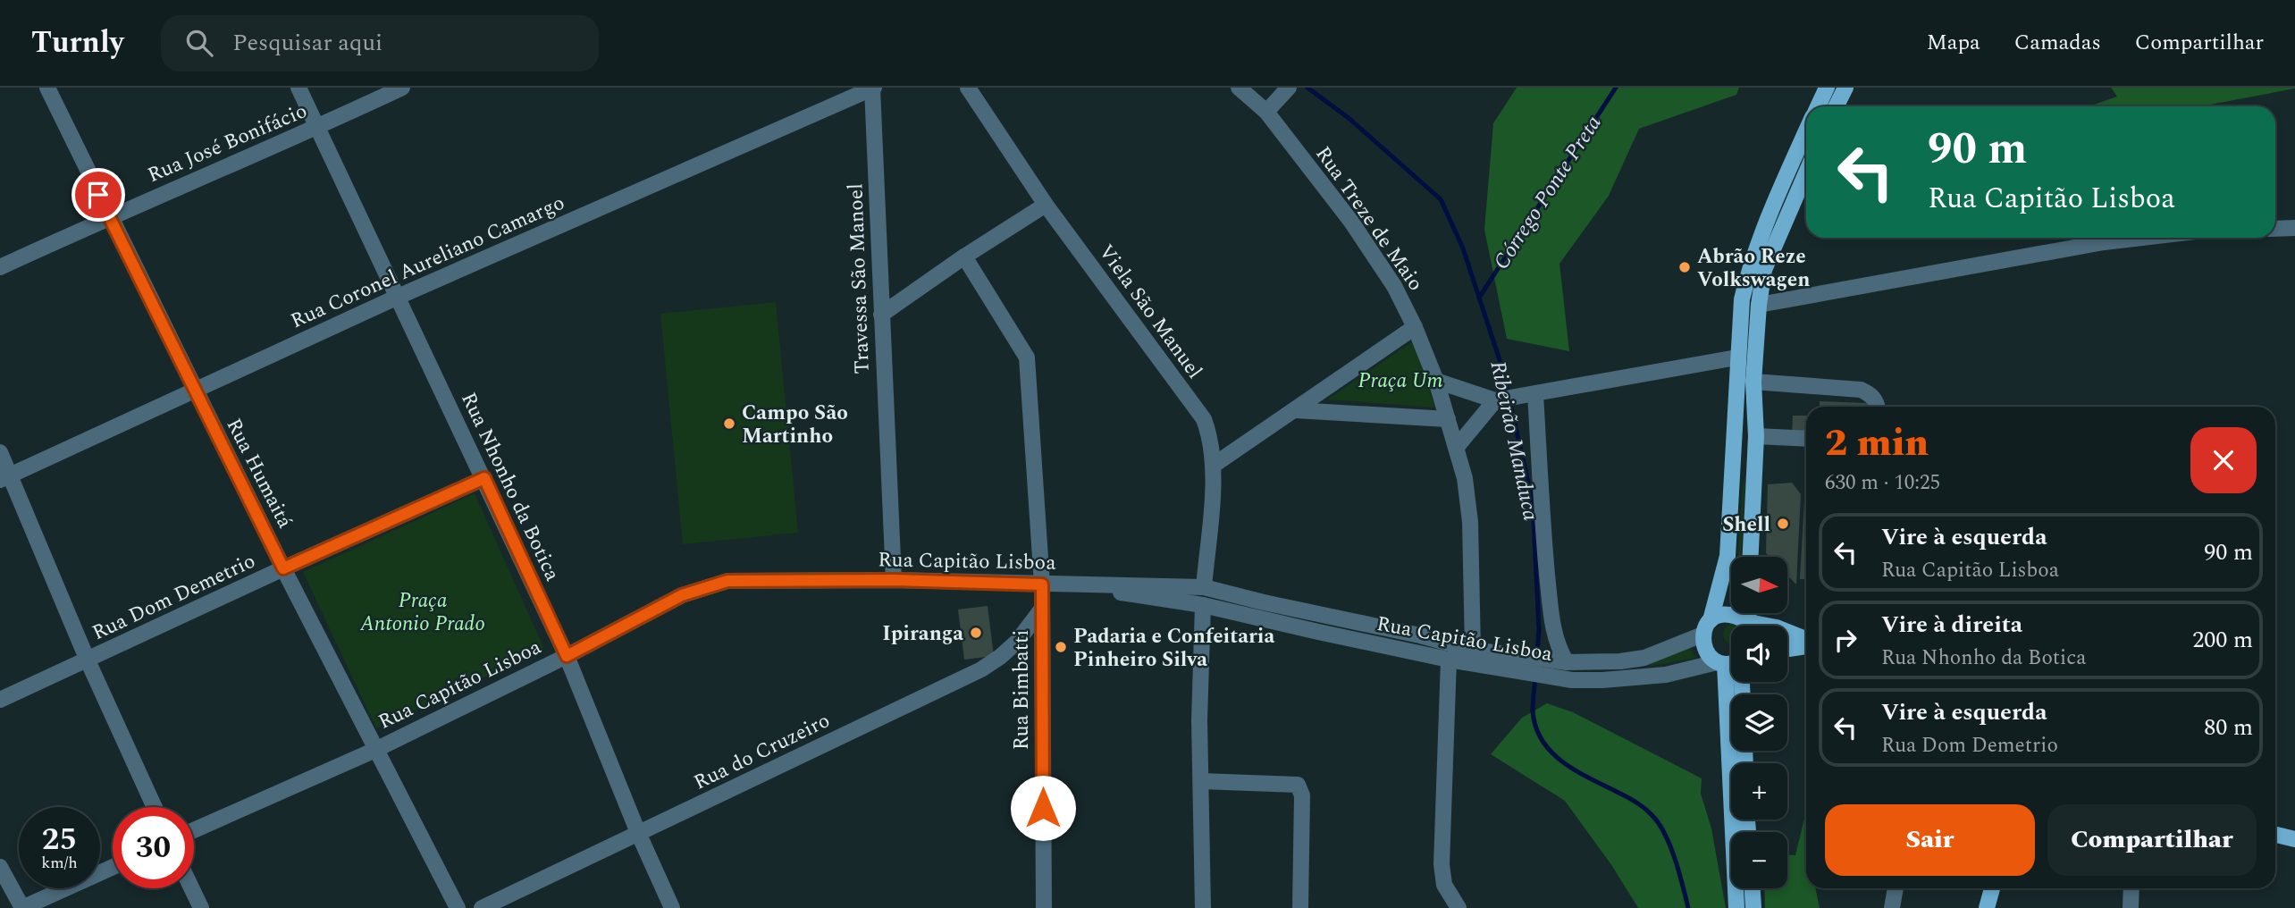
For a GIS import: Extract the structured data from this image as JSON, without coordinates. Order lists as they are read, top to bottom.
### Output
{
  "streets": {
    "street": [
      "Rua José Bonifácio",
      "Rua Treze de Maio",
      "Rua Coronel Aureliano Camargo",
      "Travessa São Manoel",
      "Viela São Manuel",
      "Rua Humaitá",
      "Rua Nhonho da Botica",
      "Rua Capitão Lisboa",
      "Rua Dom Demetrio",
      "Rua Bimbatti",
      "Rua do Cruzeiro"
    ]
  },
  "crossings": [
    ["Rua José Bonifácio", "Rua Humaitá"],
    ["Rua José Bonifácio", "Rua Nhonho da Botica"],
    ["Rua Treze de Maio", "Rua Capitão Lisboa"],
    ["Rua Coronel Aureliano Camargo", "Travessa São Manoel"],
    ["Rua Coronel Aureliano Camargo", "Rua Humaitá"],
    ["Rua Coronel Aureliano Camargo", "Rua Nhonho da Botica"],
    ["Travessa São Manoel", "Rua Capitão Lisboa"],
    ["Viela São Manuel", "Rua Capitão Lisboa"],
    ["Rua Humaitá", "Rua Capitão Lisboa"],
    ["Rua Humaitá", "Rua Dom Demetrio"],
    ["Rua Nhonho da Botica", "Rua Capitão Lisboa"],
    ["Rua Nhonho da Botica", "Rua Dom Demetrio"],
    ["Rua Nhonho da Botica", "Rua do Cruzeiro"],
    ["Rua Capitão Lisboa", "Rua Bimbatti"],
    ["Rua Bimbatti", "Rua do Cruzeiro"]
  ],
  "water": ["Córrego Ponte Preta", "Ribeirão Manduca"],
  "parks": ["Praça Um", "Praça Antonio Prado"],
  "places": [
    "Abrão Reze Volkswagen",
    "Campo São Martinho",
    "Shell",
    "Ipiranga",
    "Padaria e Confeitaria Pinheiro Silva"
  ],
  "north": "right",
  "page": {
    "header": "Turnly",
    "search": "Pesquisar aqui",
    "nav": ["Mapa", "Camadas", "Compartilhar"],
    "turn": ["90 m", "Rua Capitão Lisboa"],
    "heading": ["2 min", "630 m · 10:25"],
    "list": [
      {
        "name": "Vire à esquerda",
        "note": "Rua Capitão Lisboa",
        "value": "90 m"
      },
      {
        "name": "Vire à direita",
        "note": "Rua Nhonho da Botica",
        "value": "200 m"
      },
      {
        "name": "Vire à esquerda",
        "note": "Rua Dom Demetrio",
        "value": "80 m"
      }
    ],
    "map_buttons": ["+", "−"],
    "buttons": ["Sair", "Compartilhar"],
    "speed": "25 km/h",
    "limit": "30"
  }
}
